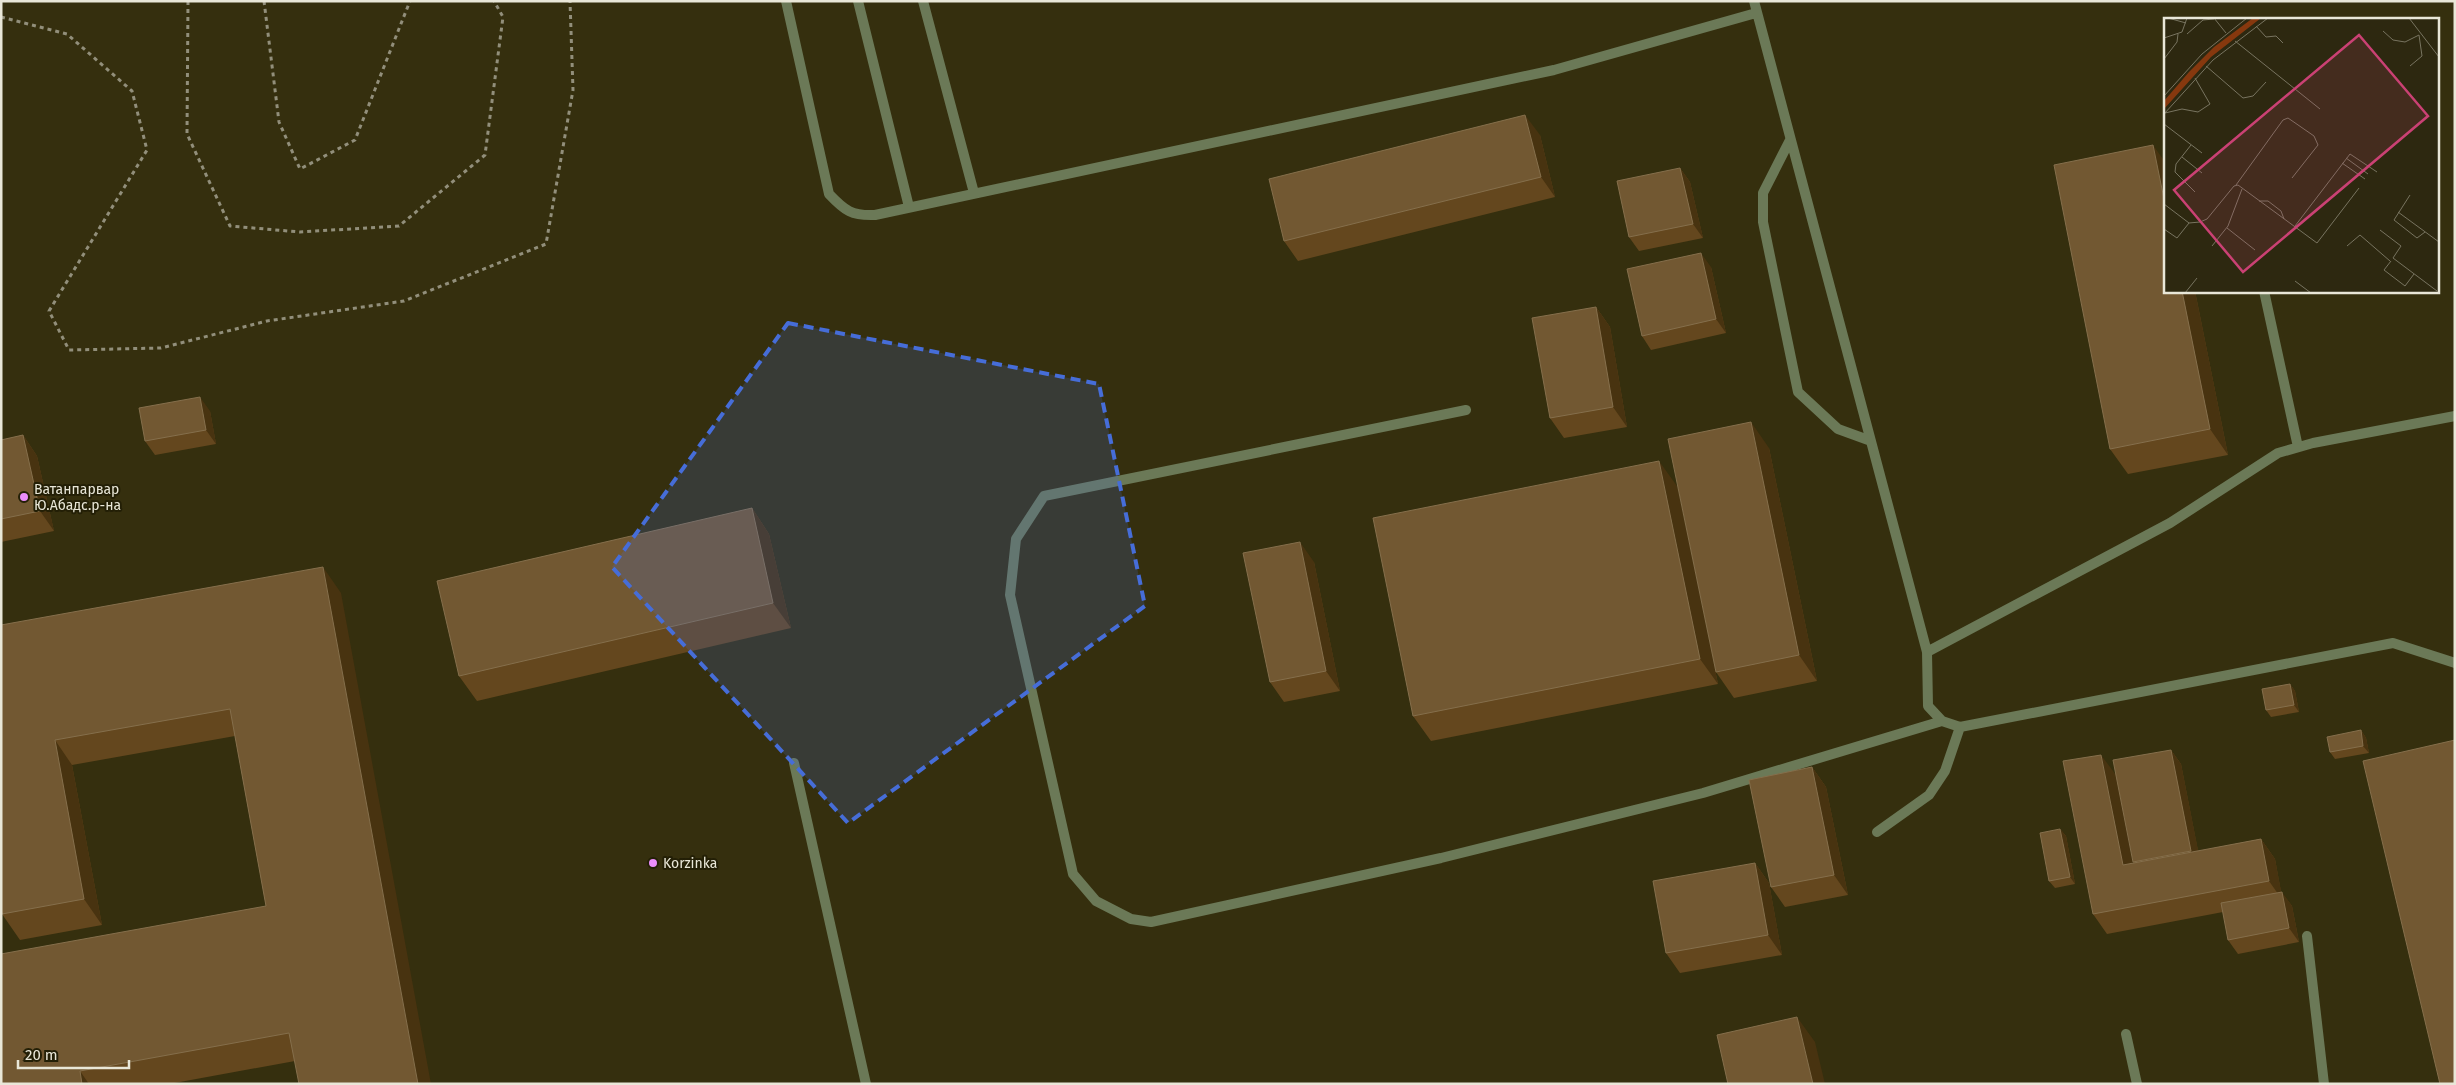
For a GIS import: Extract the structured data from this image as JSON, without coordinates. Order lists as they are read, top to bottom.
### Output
{
  "places": ["Ватанпарвар Ю.Абадс.р-на", "Korzinka"],
  "scale_bar": "20 m"
}
